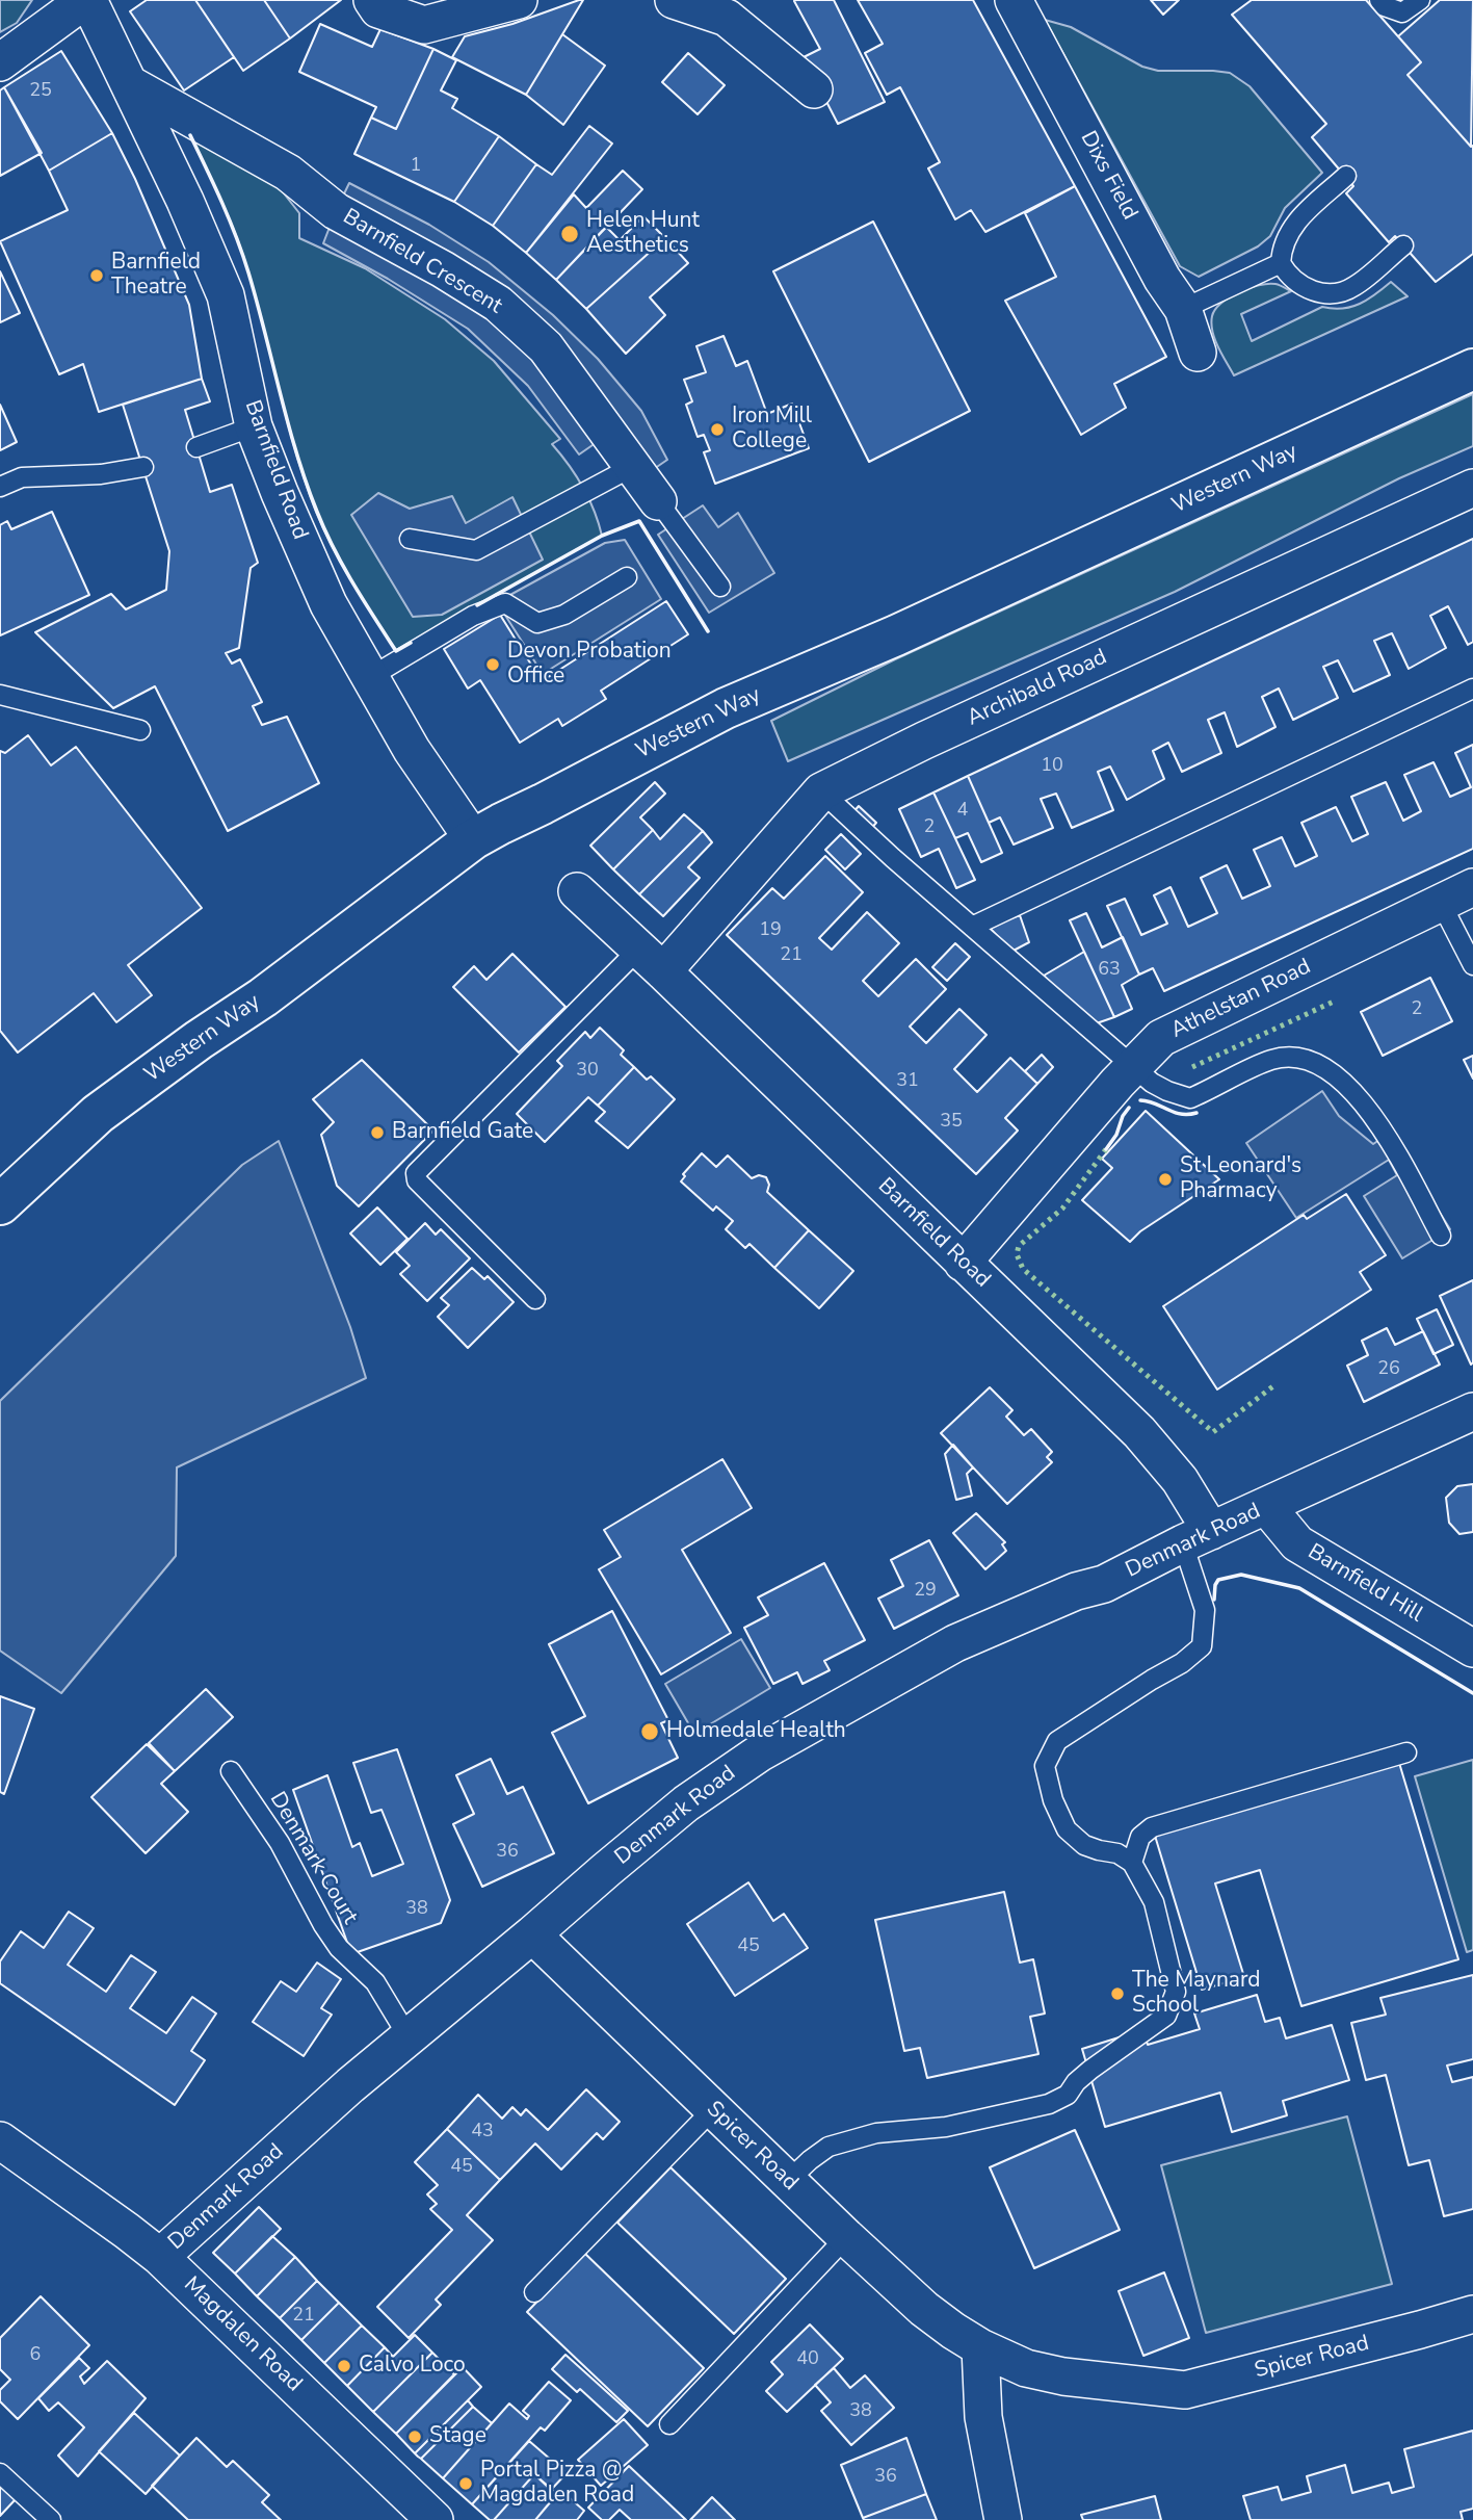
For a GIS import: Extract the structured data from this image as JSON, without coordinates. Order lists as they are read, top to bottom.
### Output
{
  "streets": {
    "main road": ["Western Way"],
    "street": [
      "Dixs Field",
      "Barnfield Crescent",
      "Barnfield Road",
      "Archibald Road",
      "Athelstan Road",
      "Denmark Road",
      "Barnfield Hill",
      "Spicer Road",
      "Magdalen Road"
    ],
    "lane": ["Denmark Court"]
  },
  "crossings": [
    ["Barnfield Crescent", "Barnfield Road"],
    ["Barnfield Road", "Western Way"],
    ["Barnfield Road", "Archibald Road"],
    ["Barnfield Road", "Athelstan Road"],
    ["Barnfield Road", "Denmark Road"],
    ["Denmark Road", "Barnfield Hill"],
    ["Denmark Road", "Denmark Court"],
    ["Denmark Road", "Spicer Road"],
    ["Denmark Road", "Magdalen Road"]
  ],
  "places": [
    "Helen Hunt Aesthetics",
    "Barnfield Theatre",
    "Iron Mill College",
    "Devon Probation Office",
    "Barnfield Gate",
    "St Leonard's Pharmacy",
    "Holmedale Health",
    "The Maynard School",
    "Calvo Loco",
    "Stage",
    "Portal Pizza @ Magdalen Road"
  ],
  "house_numbers": [
    "25",
    "1",
    "10",
    "4",
    "2",
    "19",
    "21",
    "63",
    "2",
    "30",
    "31",
    "35",
    "26",
    "29",
    "36",
    "38",
    "45",
    "43",
    "45",
    "21",
    "6",
    "40",
    "38",
    "36"
  ]
}
